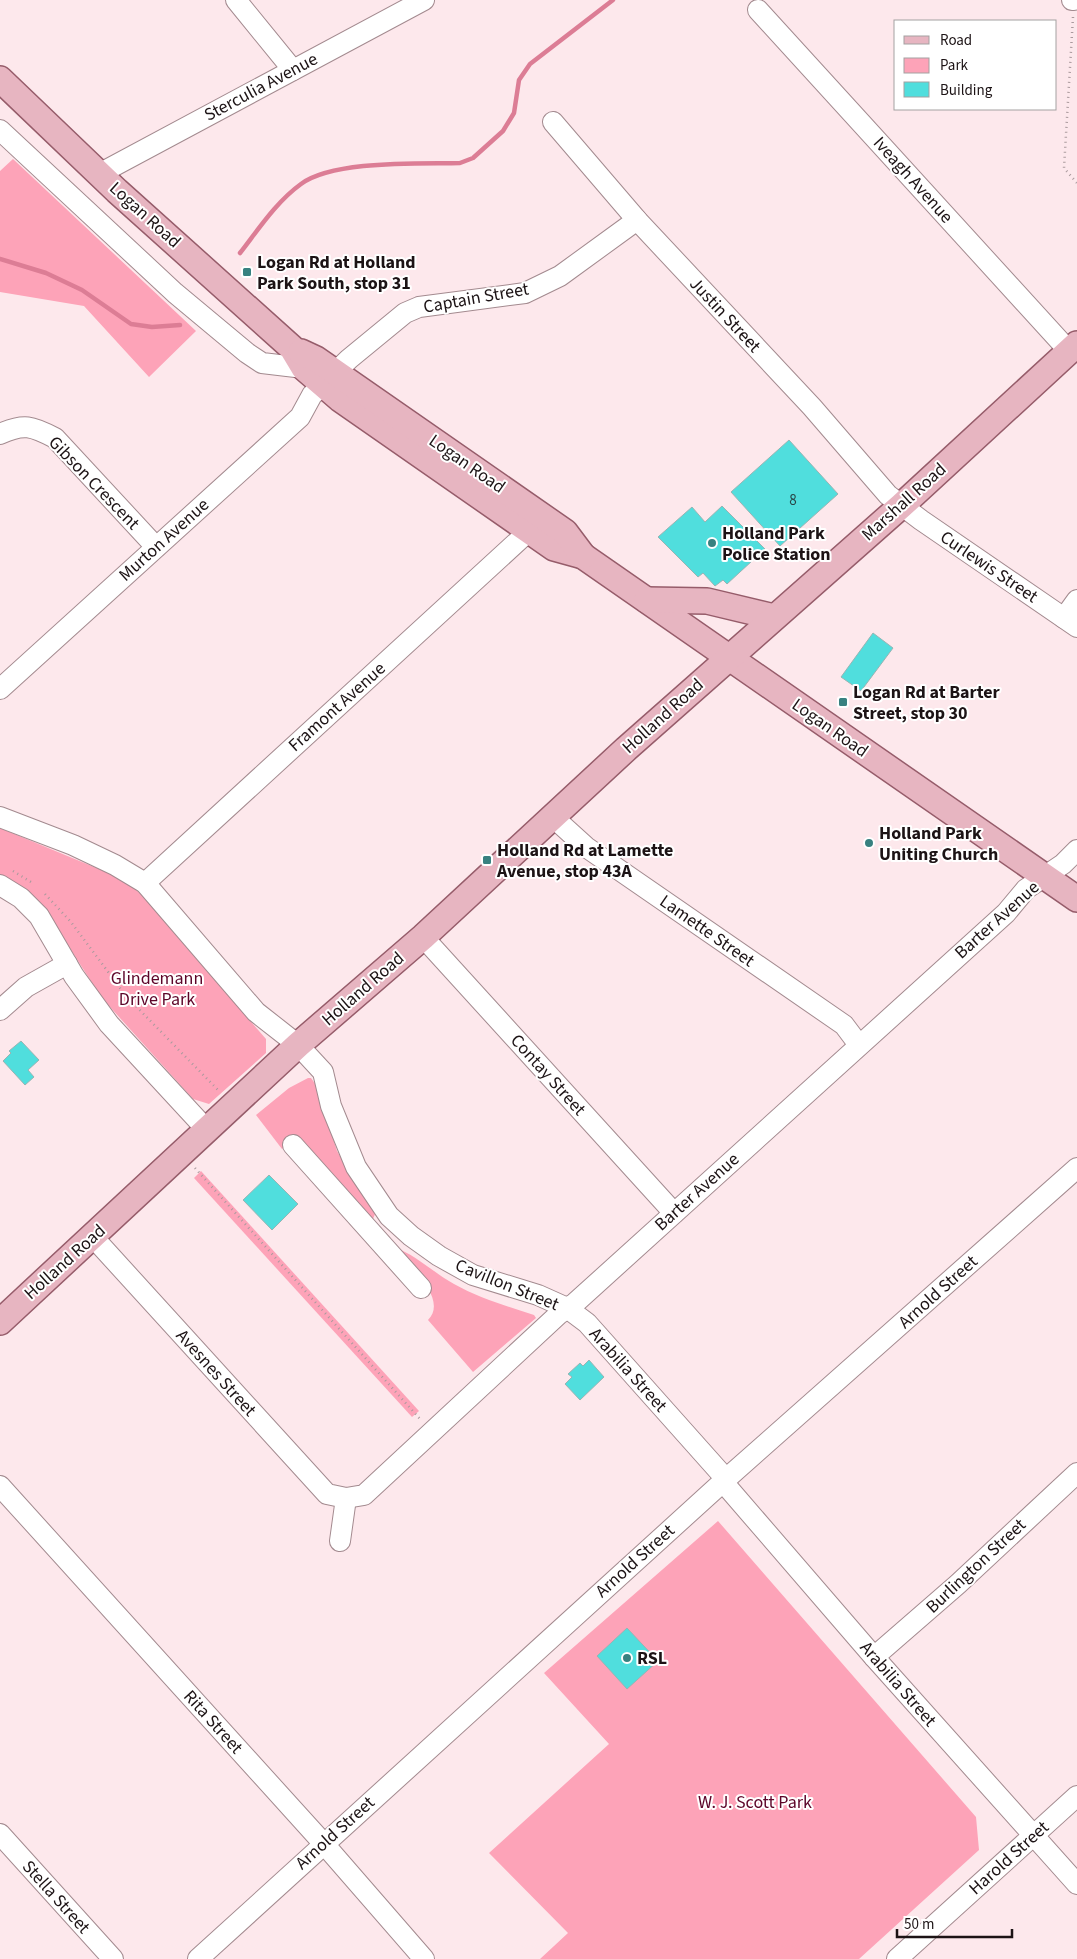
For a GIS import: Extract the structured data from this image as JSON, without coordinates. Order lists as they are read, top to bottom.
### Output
{
  "streets": {
    "main road": ["Logan Road", "Marshall Road", "Holland Road"],
    "street": [
      "Sterculia Avenue",
      "Iveagh Avenue",
      "Captain Street",
      "Justin Street",
      "Gibson Crescent",
      "Murton Avenue",
      "Curlewis Street",
      "Framont Avenue",
      "Barter Avenue",
      "Lamette Street",
      "Contay Street",
      "Cavillon Street",
      "Arnold Street",
      "Arabilia Street",
      "Avesnes Street",
      "Burlington Street",
      "Rita Street",
      "Harold Street",
      "Stella Street"
    ]
  },
  "crossings": [
    ["Sterculia Avenue", "Logan Road"],
    ["Iveagh Avenue", "Marshall Road"],
    ["Logan Road", "Captain Street"],
    ["Logan Road", "Marshall Road"],
    ["Logan Road", "Murton Avenue"],
    ["Logan Road", "Framont Avenue"],
    ["Logan Road", "Holland Road"],
    ["Logan Road", "Barter Avenue"],
    ["Captain Street", "Justin Street"],
    ["Captain Street", "Murton Avenue"],
    ["Justin Street", "Marshall Road"],
    ["Justin Street", "Curlewis Street"],
    ["Gibson Crescent", "Murton Avenue"],
    ["Marshall Road", "Curlewis Street"],
    ["Marshall Road", "Holland Road"],
    ["Framont Avenue", "Cavillon Street"],
    ["Holland Road", "Lamette Street"],
    ["Holland Road", "Contay Street"],
    ["Holland Road", "Cavillon Street"],
    ["Holland Road", "Avesnes Street"],
    ["Barter Avenue", "Lamette Street"],
    ["Barter Avenue", "Contay Street"],
    ["Barter Avenue", "Cavillon Street"],
    ["Barter Avenue", "Arabilia Street"],
    ["Barter Avenue", "Avesnes Street"],
    ["Cavillon Street", "Arabilia Street"],
    ["Arnold Street", "Arabilia Street"],
    ["Arnold Street", "Rita Street"],
    ["Arabilia Street", "Burlington Street"],
    ["Arabilia Street", "Harold Street"]
  ],
  "parks": ["Glindemann Drive Park", "W. J. Scott Park"],
  "places": {
    "transit": ["Logan Rd at Holland Park South, stop 31", "Logan Rd at Barter Street, stop 30", "Holland Rd at Lamette Avenue, stop 43A"],
    "other": ["Holland Park Police Station", "Holland Park Uniting Church", "RSL"]
  },
  "house_numbers": ["8"],
  "legend": ["Road", "Park", "Building"],
  "scale_bar": "50 m"
}
